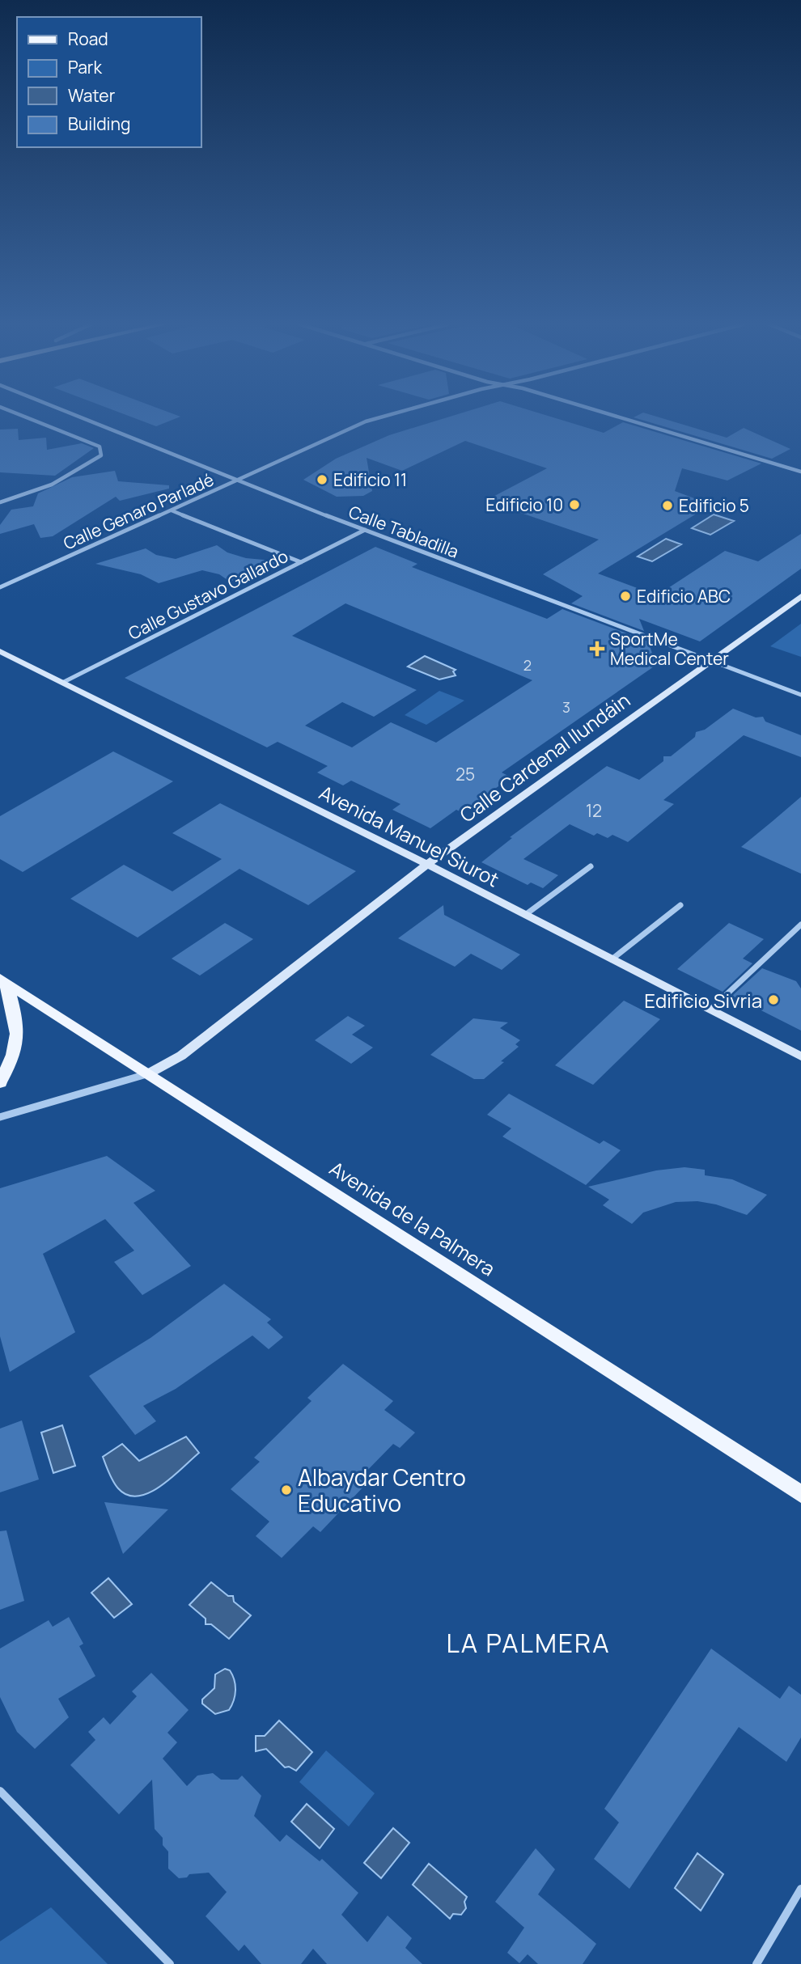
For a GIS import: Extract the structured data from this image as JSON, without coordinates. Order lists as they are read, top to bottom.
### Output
{
  "streets": {
    "main road": ["Calle Cardenal Ilundáin", "Avenida Manuel Siurot", "Avenida de la Palmera"],
    "street": ["Calle Genaro Parladé", "Calle Tabladilla", "Calle Gustavo Gallardo"]
  },
  "crossings": [
    ["Calle Genaro Parladé", "Calle Tabladilla"],
    ["Calle Tabladilla", "Calle Gustavo Gallardo"],
    ["Calle Tabladilla", "Calle Cardenal Ilundáin"],
    ["Calle Gustavo Gallardo", "Avenida Manuel Siurot"],
    ["Calle Cardenal Ilundáin", "Avenida Manuel Siurot"],
    ["Calle Cardenal Ilundáin", "Avenida de la Palmera"]
  ],
  "districts": ["LA PALMERA"],
  "places": {
    "other": [
      "Edificio 11",
      "Edificio 10",
      "Edificio 5",
      "Edificio ABC",
      "Edificio Sivria",
      "Albaydar Centro Educativo"
    ],
    "health": ["SportMe Medical Center"]
  },
  "house_numbers": [
    "2",
    "3",
    "25",
    "12"
  ],
  "legend": [
    "Road",
    "Park",
    "Water",
    "Building"
  ]
}
